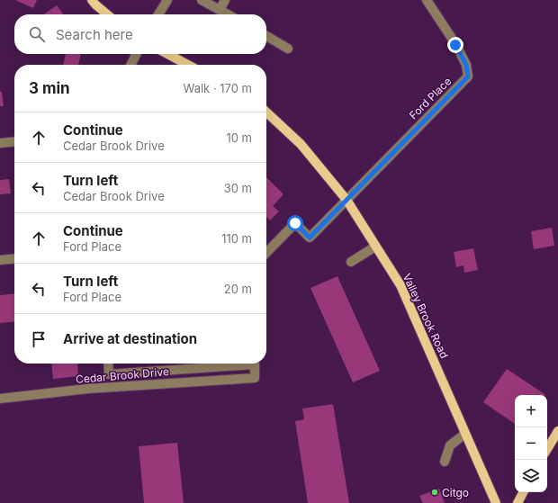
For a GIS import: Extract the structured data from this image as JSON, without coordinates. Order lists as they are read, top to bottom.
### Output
{
  "streets": {
    "main road": ["Valley Brook Road"],
    "street": ["Ford Place", "Cedar Brook Drive"]
  },
  "crossings": [
    ["Ford Place", "Valley Brook Road"]
  ],
  "places": ["Citgo"],
  "page": {
    "search": "Search here",
    "heading": ["3 min", "Walk · 170 m"],
    "list": [
      ["Continue", "Cedar Brook Drive", "10 m"],
      ["Turn left", "Cedar Brook Drive", "30 m"],
      ["Continue", "Ford Place", "110 m"],
      ["Turn left", "Ford Place", "20 m"],
      "Arrive at destination"
    ],
    "map_buttons": ["+", "−"]
  }
}
